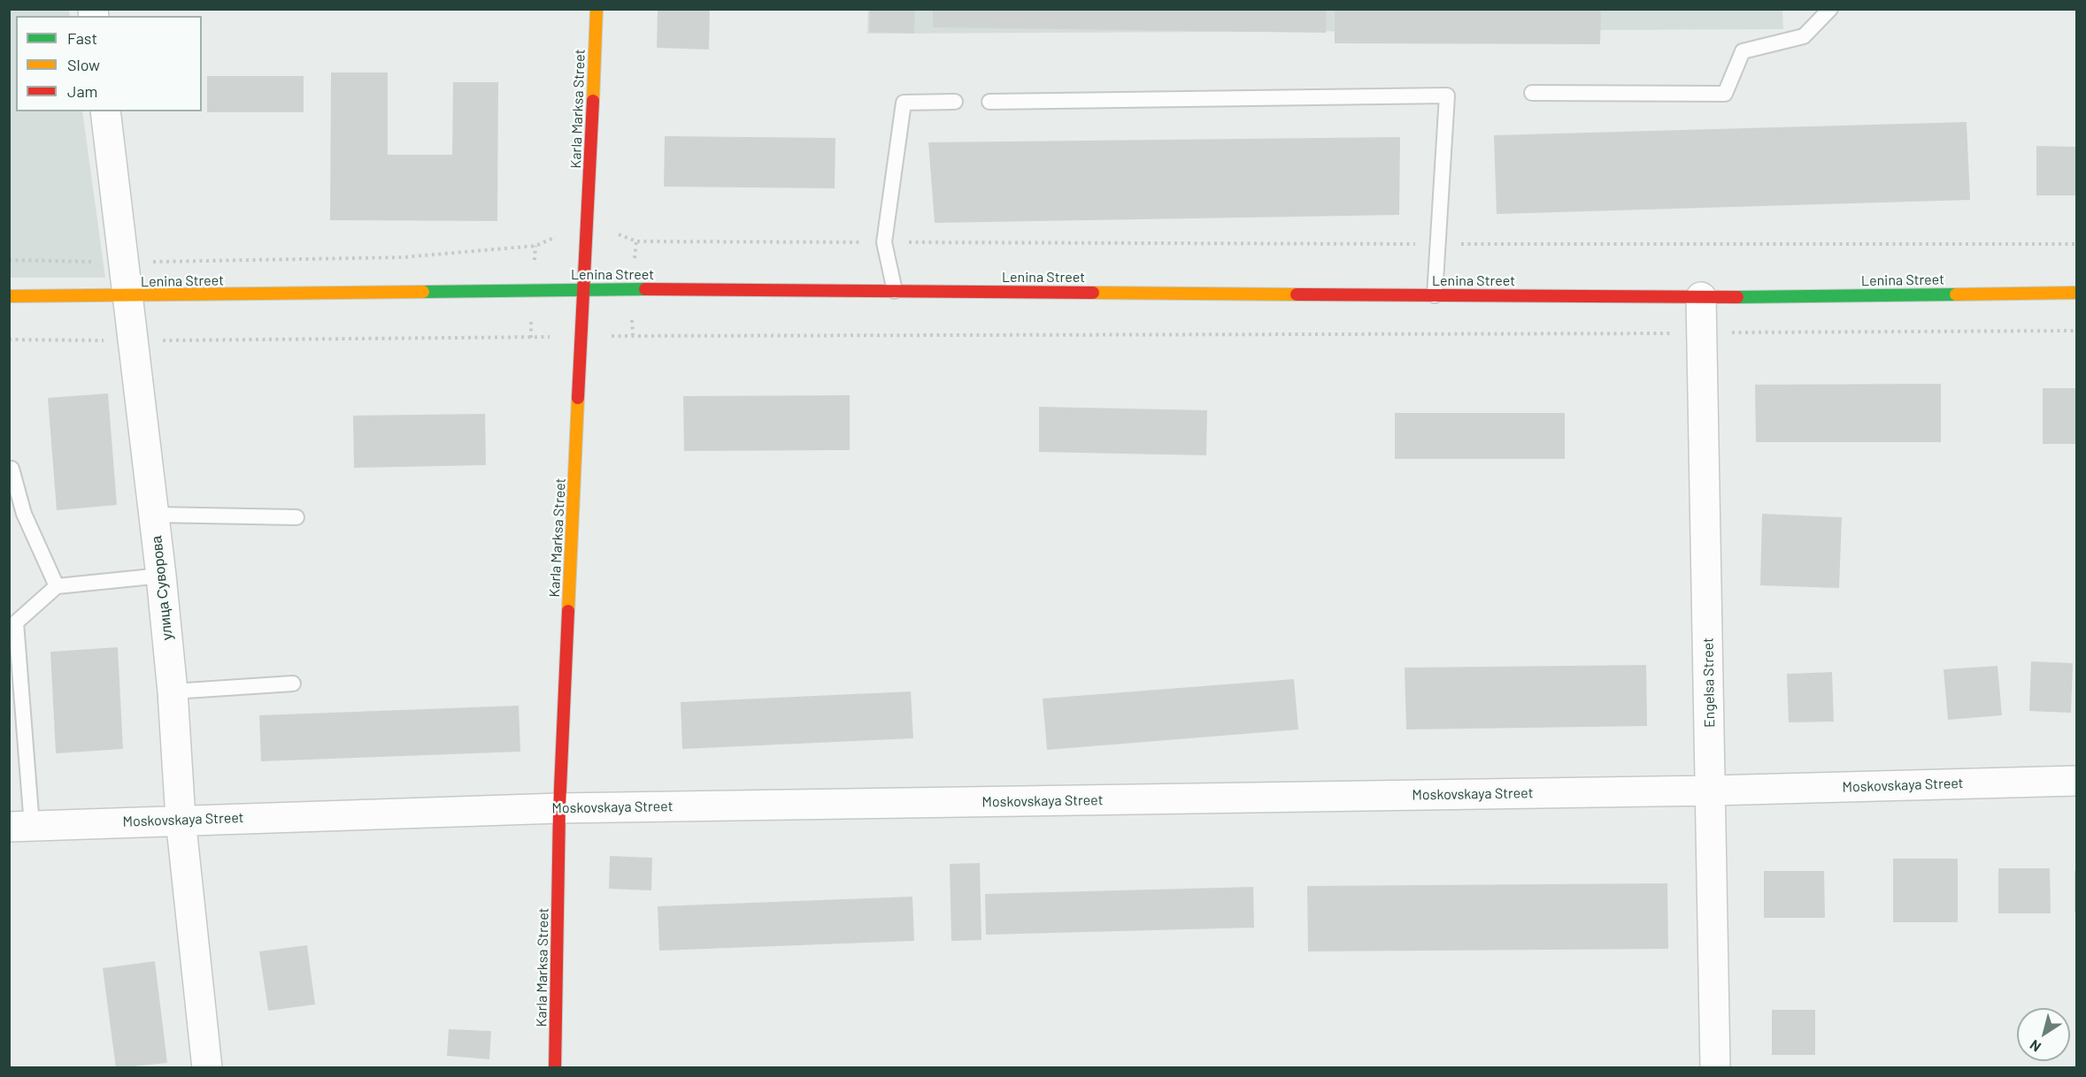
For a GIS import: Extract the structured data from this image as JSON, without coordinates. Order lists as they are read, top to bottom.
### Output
{
  "streets": {
    "main road": ["Karla Marksa Street", "Lenina Street"],
    "street": ["улица Суворова", "Engelsa Street", "Moskovskaya Street"]
  },
  "crossings": [
    ["Karla Marksa Street", "Lenina Street"],
    ["Karla Marksa Street", "Moskovskaya Street"],
    ["Lenina Street", "улица Суворова"],
    ["Lenina Street", "Engelsa Street"],
    ["улица Суворова", "Moskovskaya Street"],
    ["Engelsa Street", "Moskovskaya Street"]
  ],
  "legend": ["Fast", "Slow", "Jam"],
  "north": "bottom left"
}
